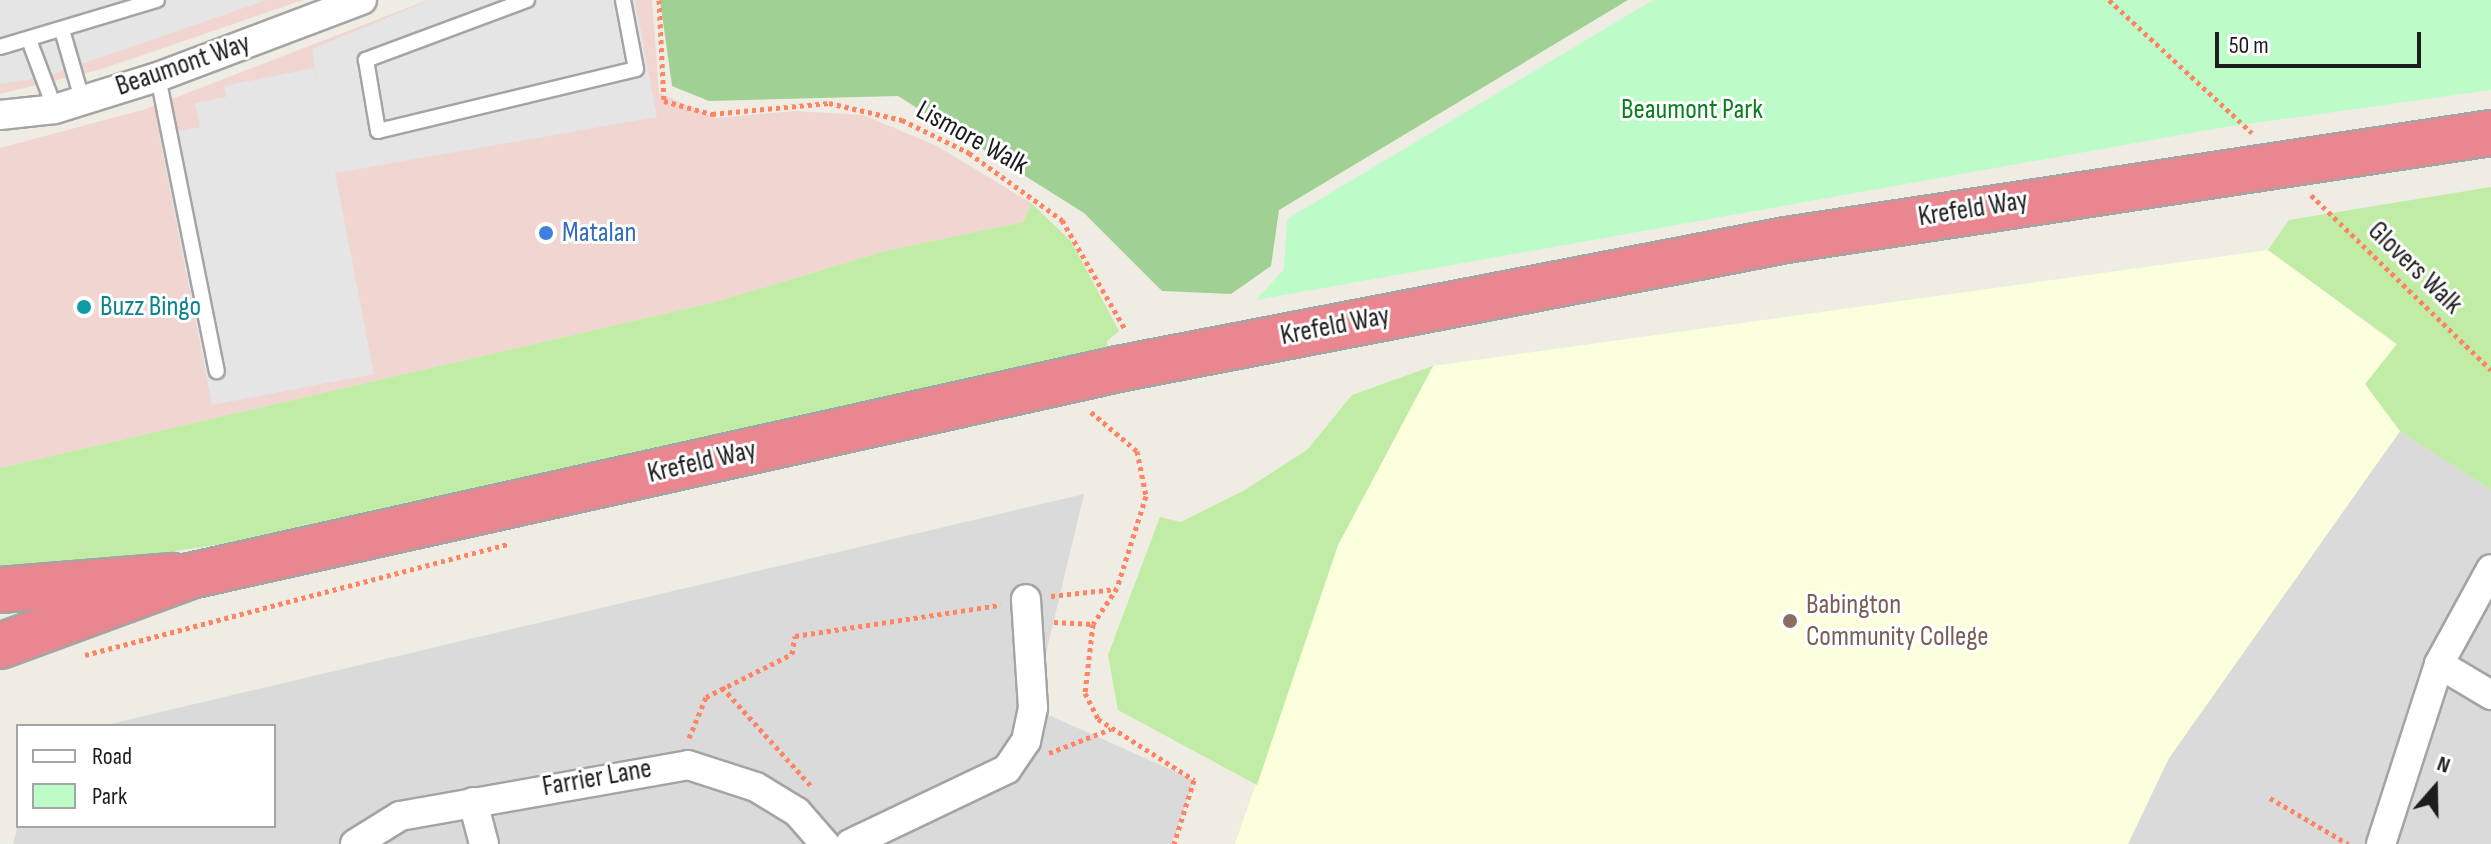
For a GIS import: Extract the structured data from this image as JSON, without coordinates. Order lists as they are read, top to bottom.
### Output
{
  "streets": {
    "highway": ["Krefeld Way"],
    "street": ["Beaumont Way", "Farrier Lane"],
    "path": ["Lismore Walk", "Glovers Walk"]
  },
  "parks": ["Beaumont Park"],
  "places": ["Matalan", "Buzz Bingo", "Babington Community College"],
  "legend": ["Road", "Park"],
  "scale_bar": "50 m",
  "north": "top"
}
